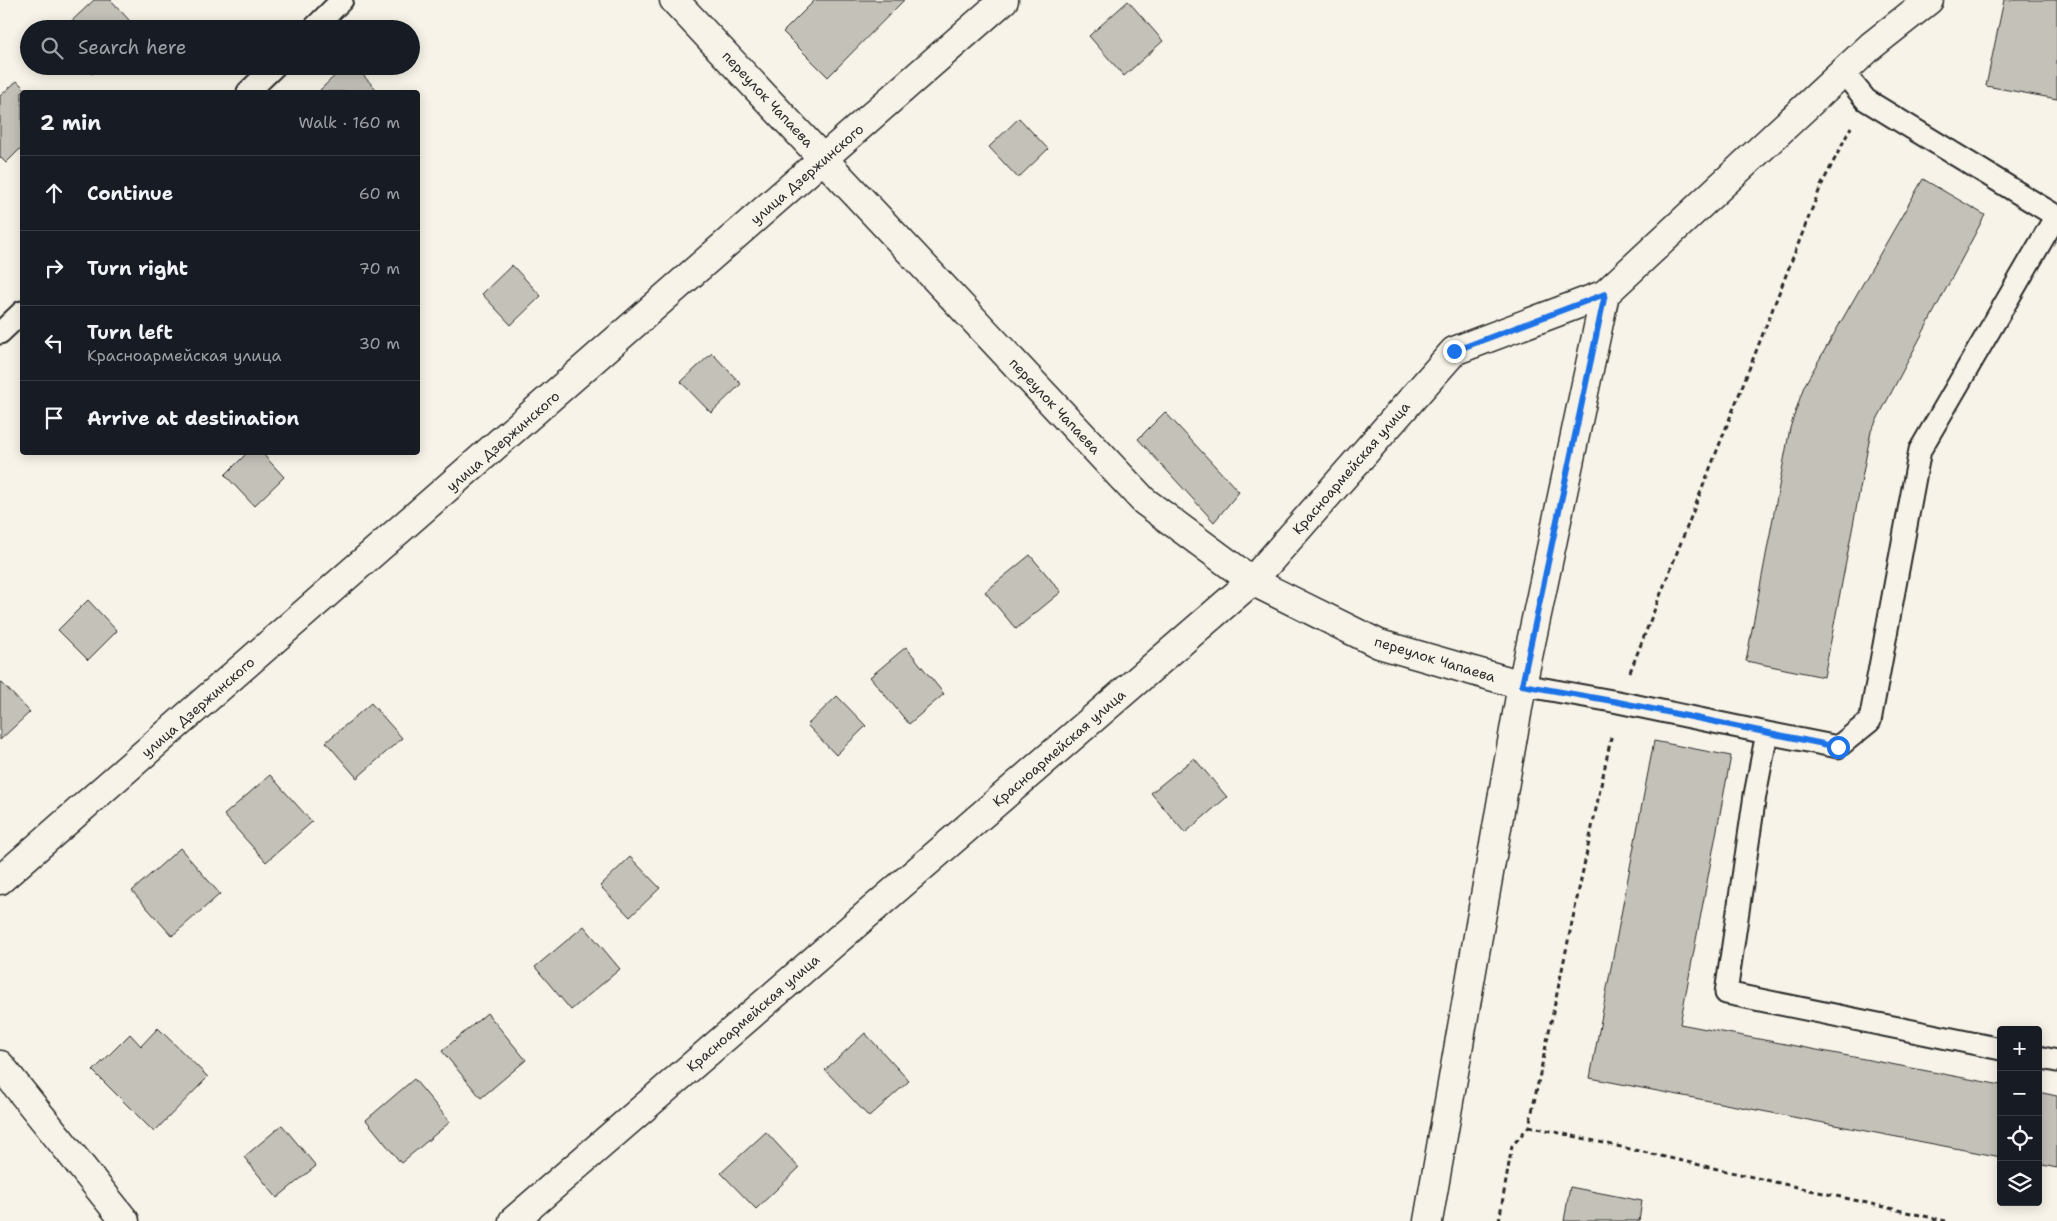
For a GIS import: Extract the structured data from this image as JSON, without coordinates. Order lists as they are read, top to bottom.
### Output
{
  "streets": {
    "street": ["переулок Чапаева", "улица Дзержинского", "Красноармейская улица"]
  },
  "crossings": [
    ["переулок Чапаева", "улица Дзержинского"],
    ["переулок Чапаева", "Красноармейская улица"]
  ],
  "page": {
    "search": "Search here",
    "heading": ["2 min", "Walk · 160 m"],
    "list": [
      ["Continue", "60 m"],
      ["Turn right", "70 m"],
      ["Turn left", "Красноармейская улица", "30 m"],
      "Arrive at destination"
    ],
    "map_buttons": ["+", "−"]
  }
}
